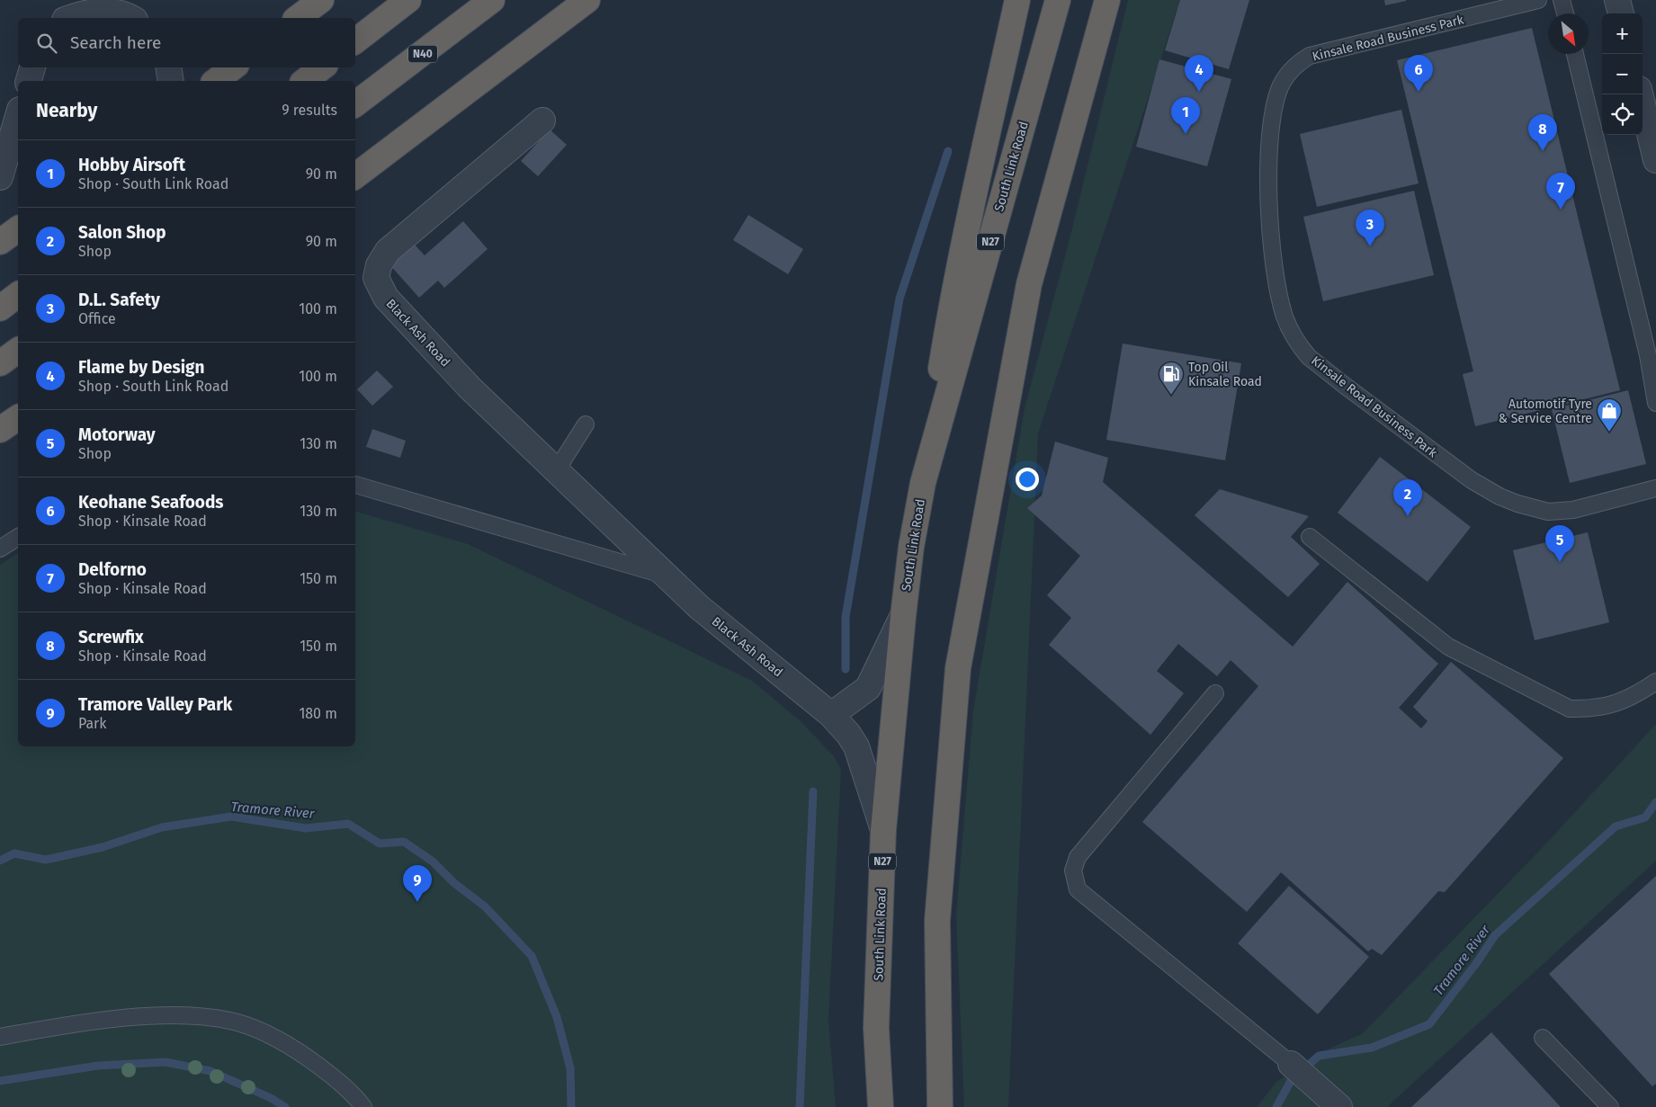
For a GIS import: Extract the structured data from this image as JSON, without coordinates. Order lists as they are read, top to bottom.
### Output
{
  "streets": {
    "highway": ["N40", "South Link Road", "N27"],
    "street": ["Black Ash Road"],
    "lane": ["Kinsale Road Business Park"]
  },
  "crossings": [
    ["South Link Road", "Black Ash Road"]
  ],
  "water": ["Tramore River"],
  "places": {
    "fuel station": ["Top Oil Kinsale Road"],
    "shop": ["Automotif Tyre & Service Centre"]
  },
  "north": "bottom right",
  "page": {
    "map_buttons": ["+", "−"],
    "search": "Search here",
    "pins": [
      "4",
      "6",
      "1",
      "8",
      "7",
      "3",
      "2",
      "5",
      "9"
    ],
    "heading": ["Nearby", "9 results"],
    "list": [
      {
        "mark": "1",
        "name": "Hobby Airsoft",
        "note": "Shop · South Link Road",
        "value": "90 m"
      },
      {
        "mark": "2",
        "name": "Salon Shop",
        "note": "Shop",
        "value": "90 m"
      },
      {
        "mark": "3",
        "name": "D.L. Safety",
        "note": "Office",
        "value": "100 m"
      },
      {
        "mark": "4",
        "name": "Flame by Design",
        "note": "Shop · South Link Road",
        "value": "100 m"
      },
      {
        "mark": "5",
        "name": "Motorway",
        "note": "Shop",
        "value": "130 m"
      },
      {
        "mark": "6",
        "name": "Keohane Seafoods",
        "note": "Shop · Kinsale Road",
        "value": "130 m"
      },
      {
        "mark": "7",
        "name": "Delforno",
        "note": "Shop · Kinsale Road",
        "value": "150 m"
      },
      {
        "mark": "8",
        "name": "Screwfix",
        "note": "Shop · Kinsale Road",
        "value": "150 m"
      },
      {
        "mark": "9",
        "name": "Tramore Valley Park",
        "note": "Park",
        "value": "180 m"
      }
    ]
  }
}
